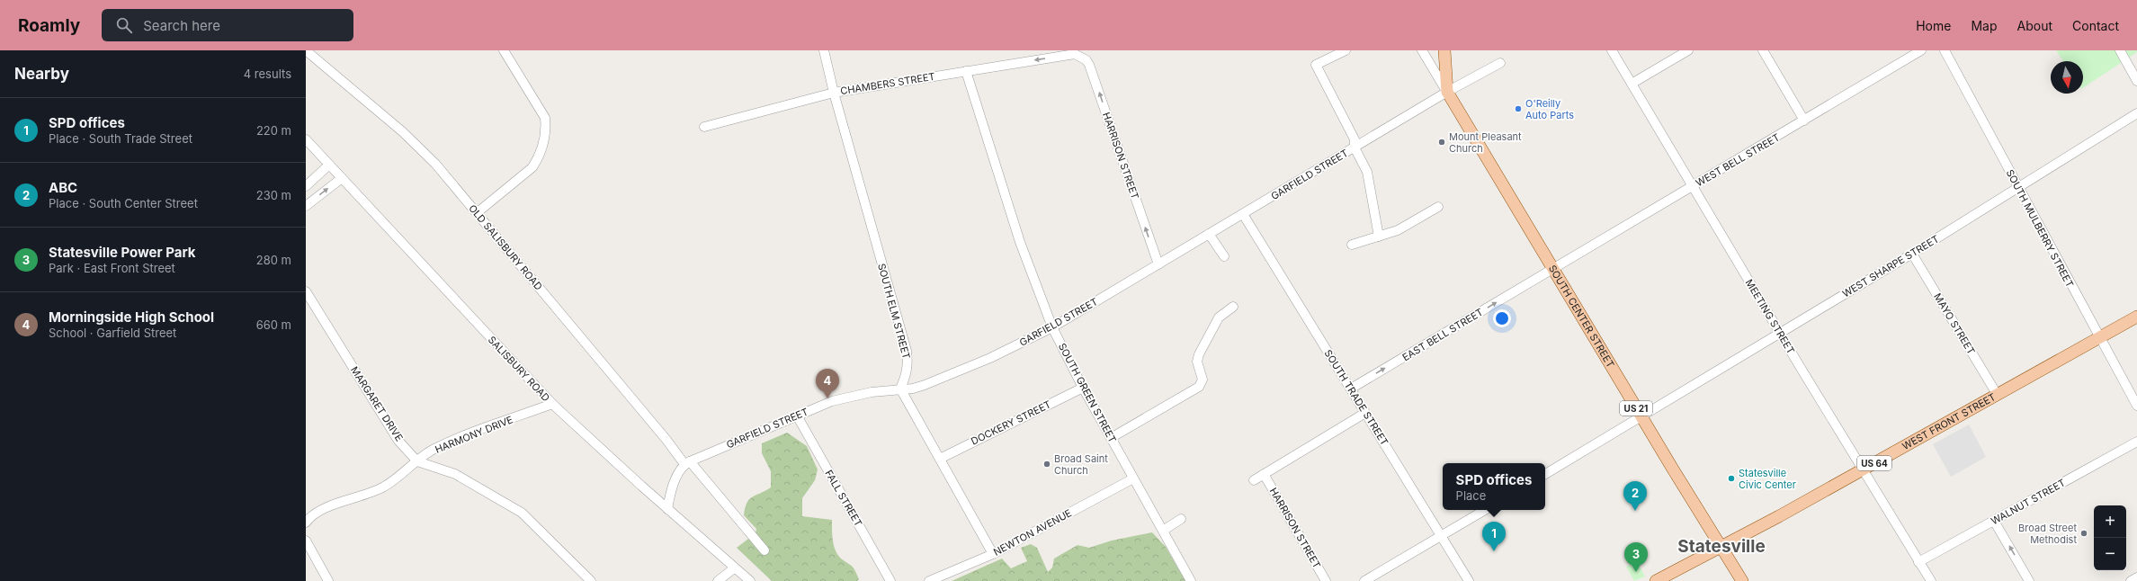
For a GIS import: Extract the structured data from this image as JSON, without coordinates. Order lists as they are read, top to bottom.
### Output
{
  "streets": {
    "main road": [
      "SOUTH CENTER STREET",
      "US 21",
      "WEST FRONT STREET",
      "US 64"
    ],
    "street": [
      "CHAMBERS STREET",
      "HARRISON STREET",
      "WEST BELL STREET",
      "GARFIELD STREET",
      "SOUTH MULBERRY STREET",
      "OLD SALISBURY ROAD",
      "WEST SHARPE STREET",
      "SOUTH ELM STREET",
      "MEETING STREET",
      "MAYO STREET",
      "EAST BELL STREET",
      "SALISBURY ROAD",
      "SOUTH GREEN STREET",
      "SOUTH TRADE STREET",
      "MARGARET DRIVE",
      "DOCKERY STREET",
      "HARMONY DRIVE",
      "FALL STREET",
      "WALNUT STREET",
      "NEWTON AVENUE"
    ]
  },
  "crossings": [
    ["CHAMBERS STREET", "HARRISON STREET"],
    ["CHAMBERS STREET", "SOUTH ELM STREET"],
    ["CHAMBERS STREET", "SOUTH GREEN STREET"],
    ["HARRISON STREET", "GARFIELD STREET"],
    ["WEST BELL STREET", "SOUTH CENTER STREET"],
    ["WEST BELL STREET", "MEETING STREET"],
    ["WEST BELL STREET", "EAST BELL STREET"],
    ["GARFIELD STREET", "OLD SALISBURY ROAD"],
    ["GARFIELD STREET", "SOUTH ELM STREET"],
    ["GARFIELD STREET", "SOUTH CENTER STREET"],
    ["GARFIELD STREET", "SOUTH GREEN STREET"],
    ["GARFIELD STREET", "SOUTH TRADE STREET"],
    ["GARFIELD STREET", "US 21"],
    ["GARFIELD STREET", "FALL STREET"],
    ["SOUTH MULBERRY STREET", "WEST SHARPE STREET"],
    ["SOUTH MULBERRY STREET", "WEST FRONT STREET"],
    ["WEST SHARPE STREET", "SOUTH CENTER STREET"],
    ["WEST SHARPE STREET", "MEETING STREET"],
    ["WEST SHARPE STREET", "MAYO STREET"],
    ["SOUTH CENTER STREET", "EAST BELL STREET"],
    ["SOUTH CENTER STREET", "US 21"],
    ["SOUTH CENTER STREET", "WEST FRONT STREET"],
    ["MEETING STREET", "WEST FRONT STREET"],
    ["MEETING STREET", "WALNUT STREET"],
    ["MAYO STREET", "WEST FRONT STREET"],
    ["EAST BELL STREET", "SOUTH TRADE STREET"],
    ["SALISBURY ROAD", "HARMONY DRIVE"],
    ["SOUTH GREEN STREET", "DOCKERY STREET"],
    ["SOUTH GREEN STREET", "NEWTON AVENUE"],
    ["MARGARET DRIVE", "HARMONY DRIVE"]
  ],
  "one_way": ["HARRISON STREET", "EAST BELL STREET"],
  "districts": ["Statesville"],
  "places": [
    "O'Reilly Auto Parts",
    "Mount Pleasant Church",
    "Broad Saint Church",
    "Statesville Civic Center",
    "Broad Street Methodist"
  ],
  "north": "bottom",
  "page": {
    "header": "Roamly",
    "search": "Search here",
    "nav": [
      "Home",
      "Map",
      "About",
      "Contact"
    ],
    "heading": ["Nearby", "4 results"],
    "list": [
      {
        "mark": "1",
        "name": "SPD offices",
        "note": "Place · South Trade Street",
        "value": "220 m"
      },
      {
        "mark": "2",
        "name": "ABC",
        "note": "Place · South Center Street",
        "value": "230 m"
      },
      {
        "mark": "3",
        "name": "Statesville Power Park",
        "note": "Park · East Front Street",
        "value": "280 m"
      },
      {
        "mark": "4",
        "name": "Morningside High School",
        "note": "School · Garfield Street",
        "value": "660 m"
      }
    ],
    "pins": [
      "4",
      "2",
      "1",
      "3"
    ],
    "popup": ["SPD offices", "Place"],
    "map_buttons": ["+", "−"]
  }
}
